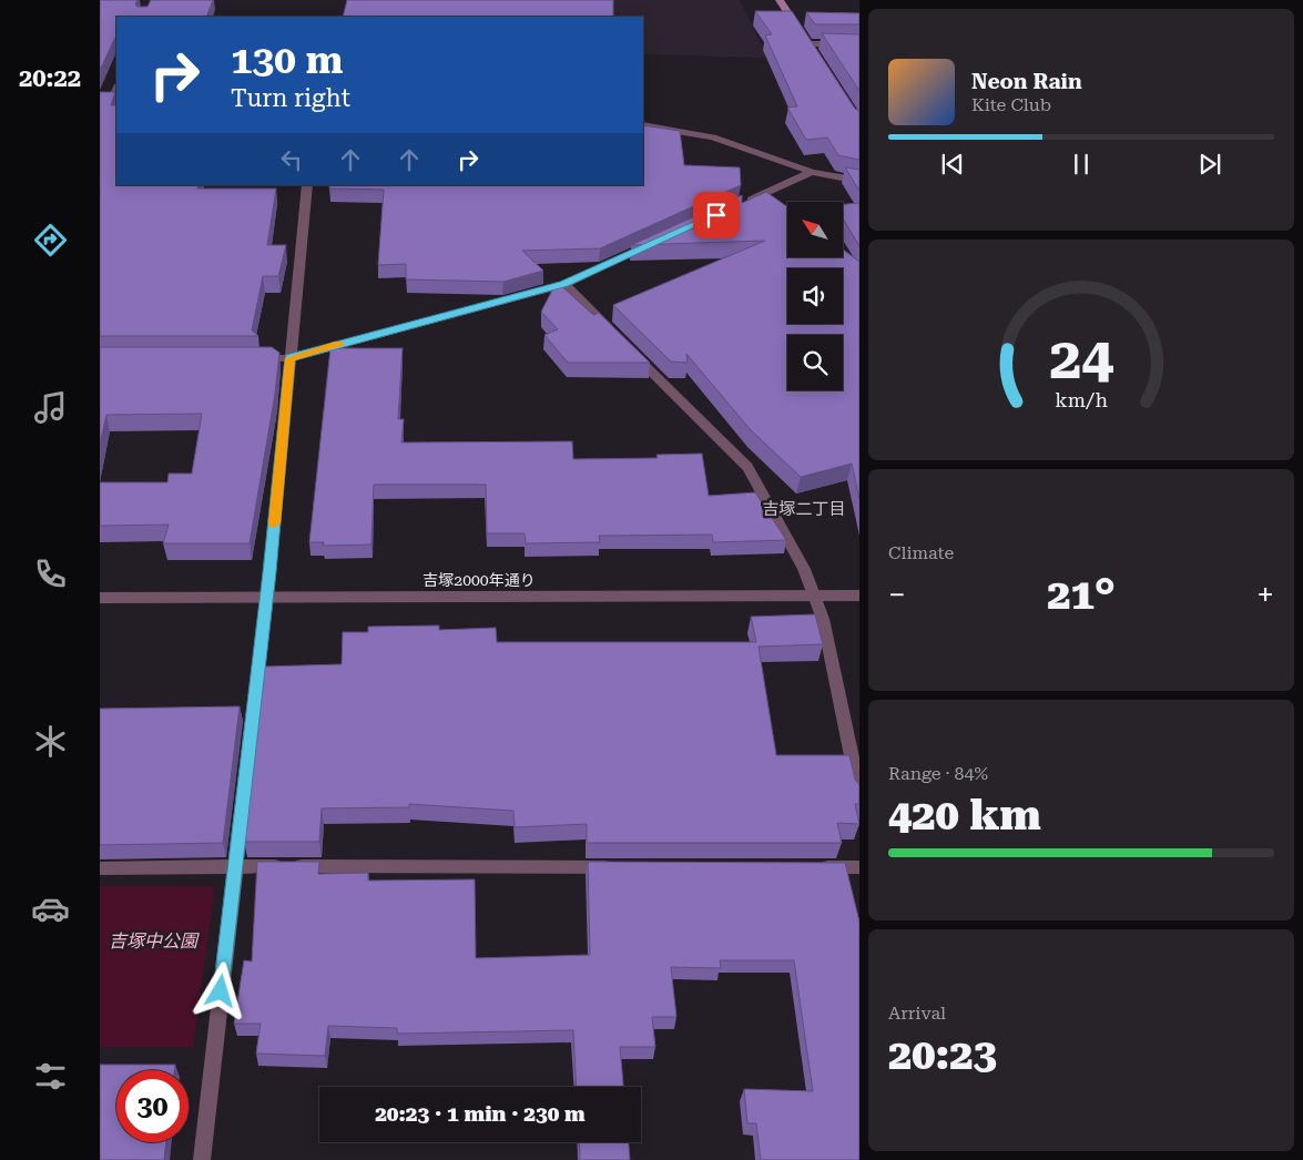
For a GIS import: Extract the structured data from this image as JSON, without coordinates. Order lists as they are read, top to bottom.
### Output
{
  "streets": {
    "street": ["吉塚2000年通り"]
  },
  "districts": ["吉塚二丁目"],
  "parks": ["吉塚中公園"],
  "north": "top left",
  "page": {
    "tabs": "20:22",
    "turn": ["130 m", "Turn right"],
    "song": ["Neon Rain", "Kite Club"],
    "tile": [
      "Climate",
      ["Range · 84%", "420 km"],
      ["Arrival", "20:23"]
    ],
    "heat": ["−", "21°", "+"],
    "limit": "30",
    "trip": "20:23 · 1 min · 230 m",
    "gauge": ["24", "km/h"]
  }
}
